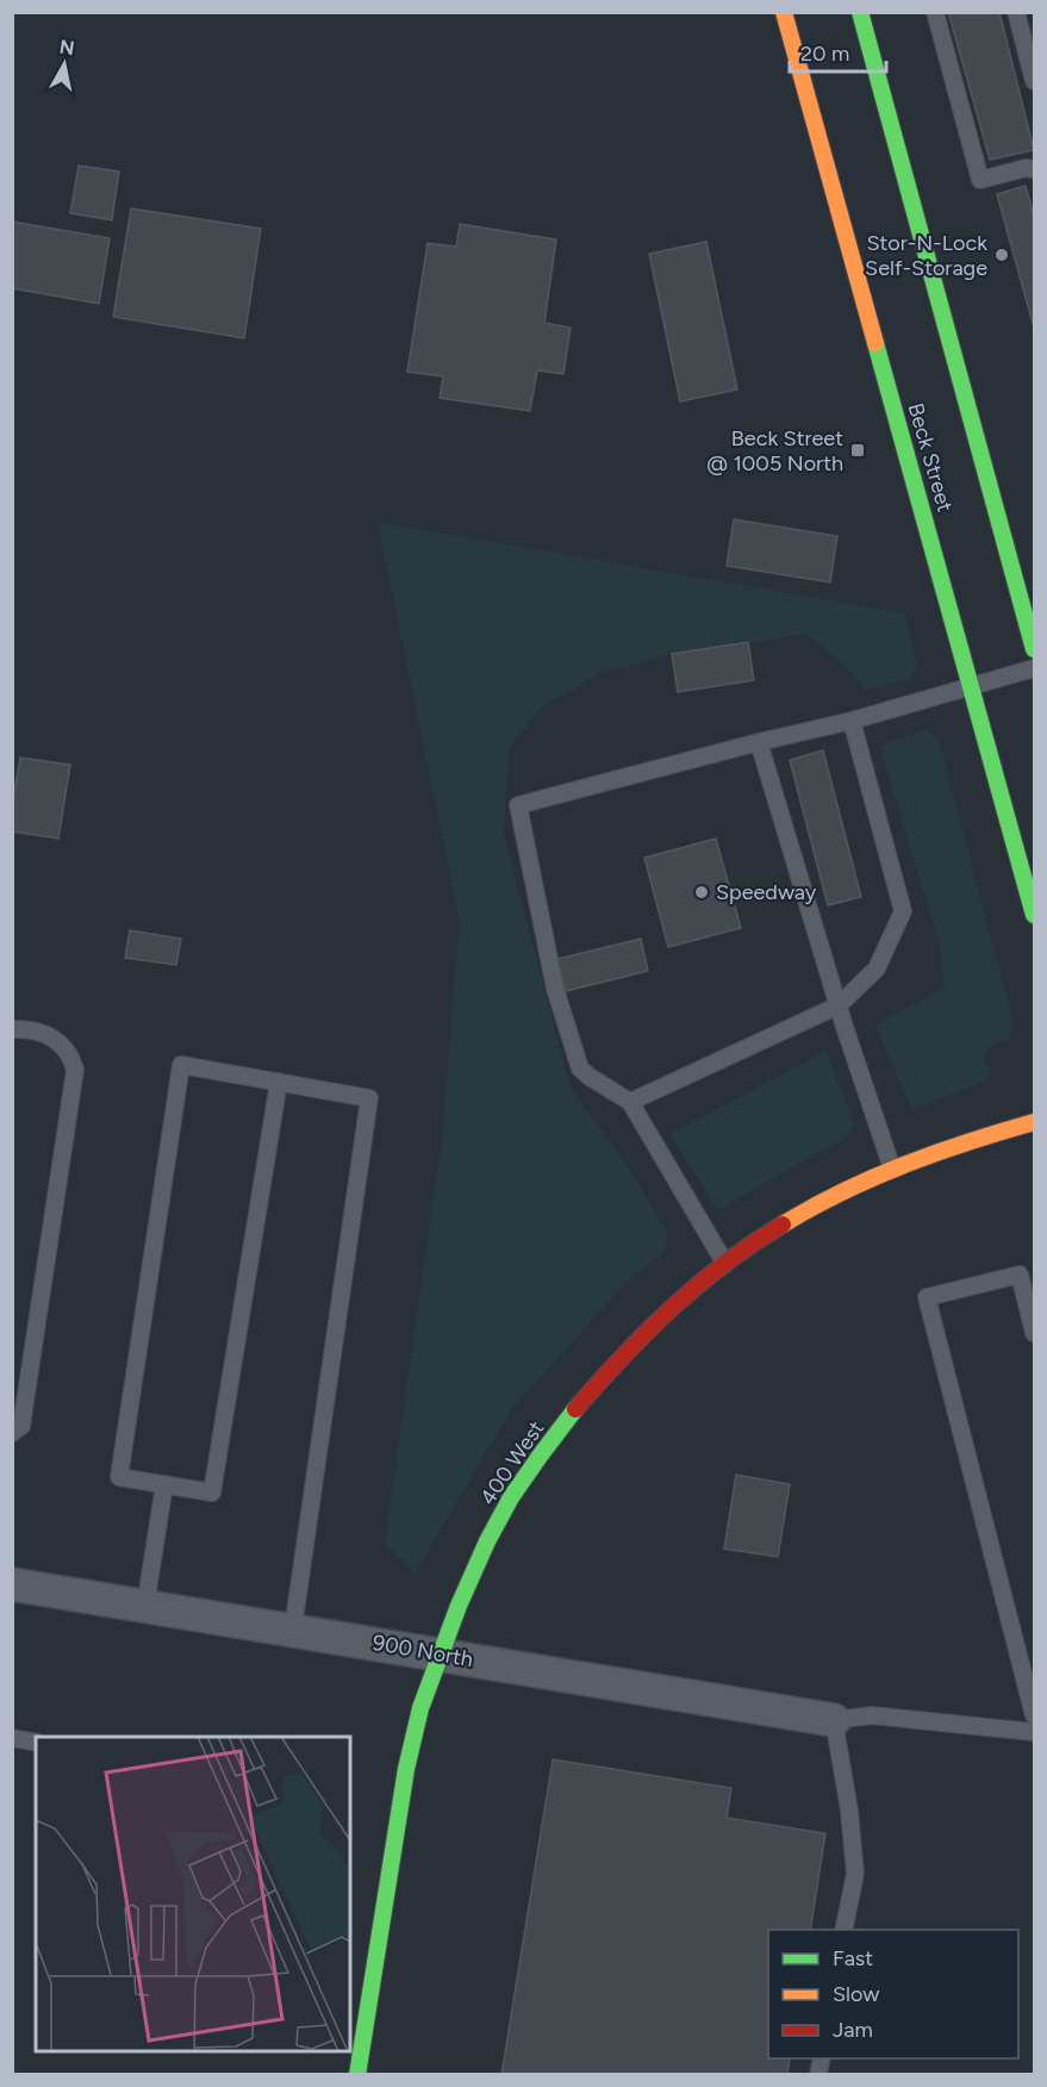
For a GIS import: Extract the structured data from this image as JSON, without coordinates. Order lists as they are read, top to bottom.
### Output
{
  "streets": {
    "main road": ["Beck Street", "400 West"],
    "street": ["900 North"]
  },
  "crossings": [
    ["400 West", "900 North"]
  ],
  "places": {
    "other": ["Stor-N-Lock Self-Storage", "Speedway"],
    "transit": ["Beck Street @ 1005 North"]
  },
  "legend": ["Fast", "Slow", "Jam"],
  "scale_bar": "20 m",
  "north": "top"
}
